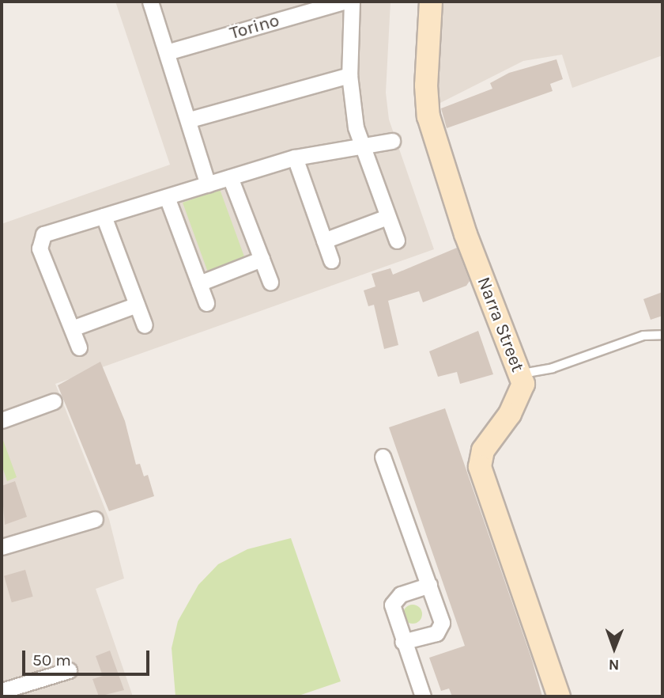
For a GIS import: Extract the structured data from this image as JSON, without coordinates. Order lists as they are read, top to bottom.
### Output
{
  "streets": {
    "street": ["Torino", "Narra Street"]
  },
  "scale_bar": "50 m",
  "north": "bottom"
}
